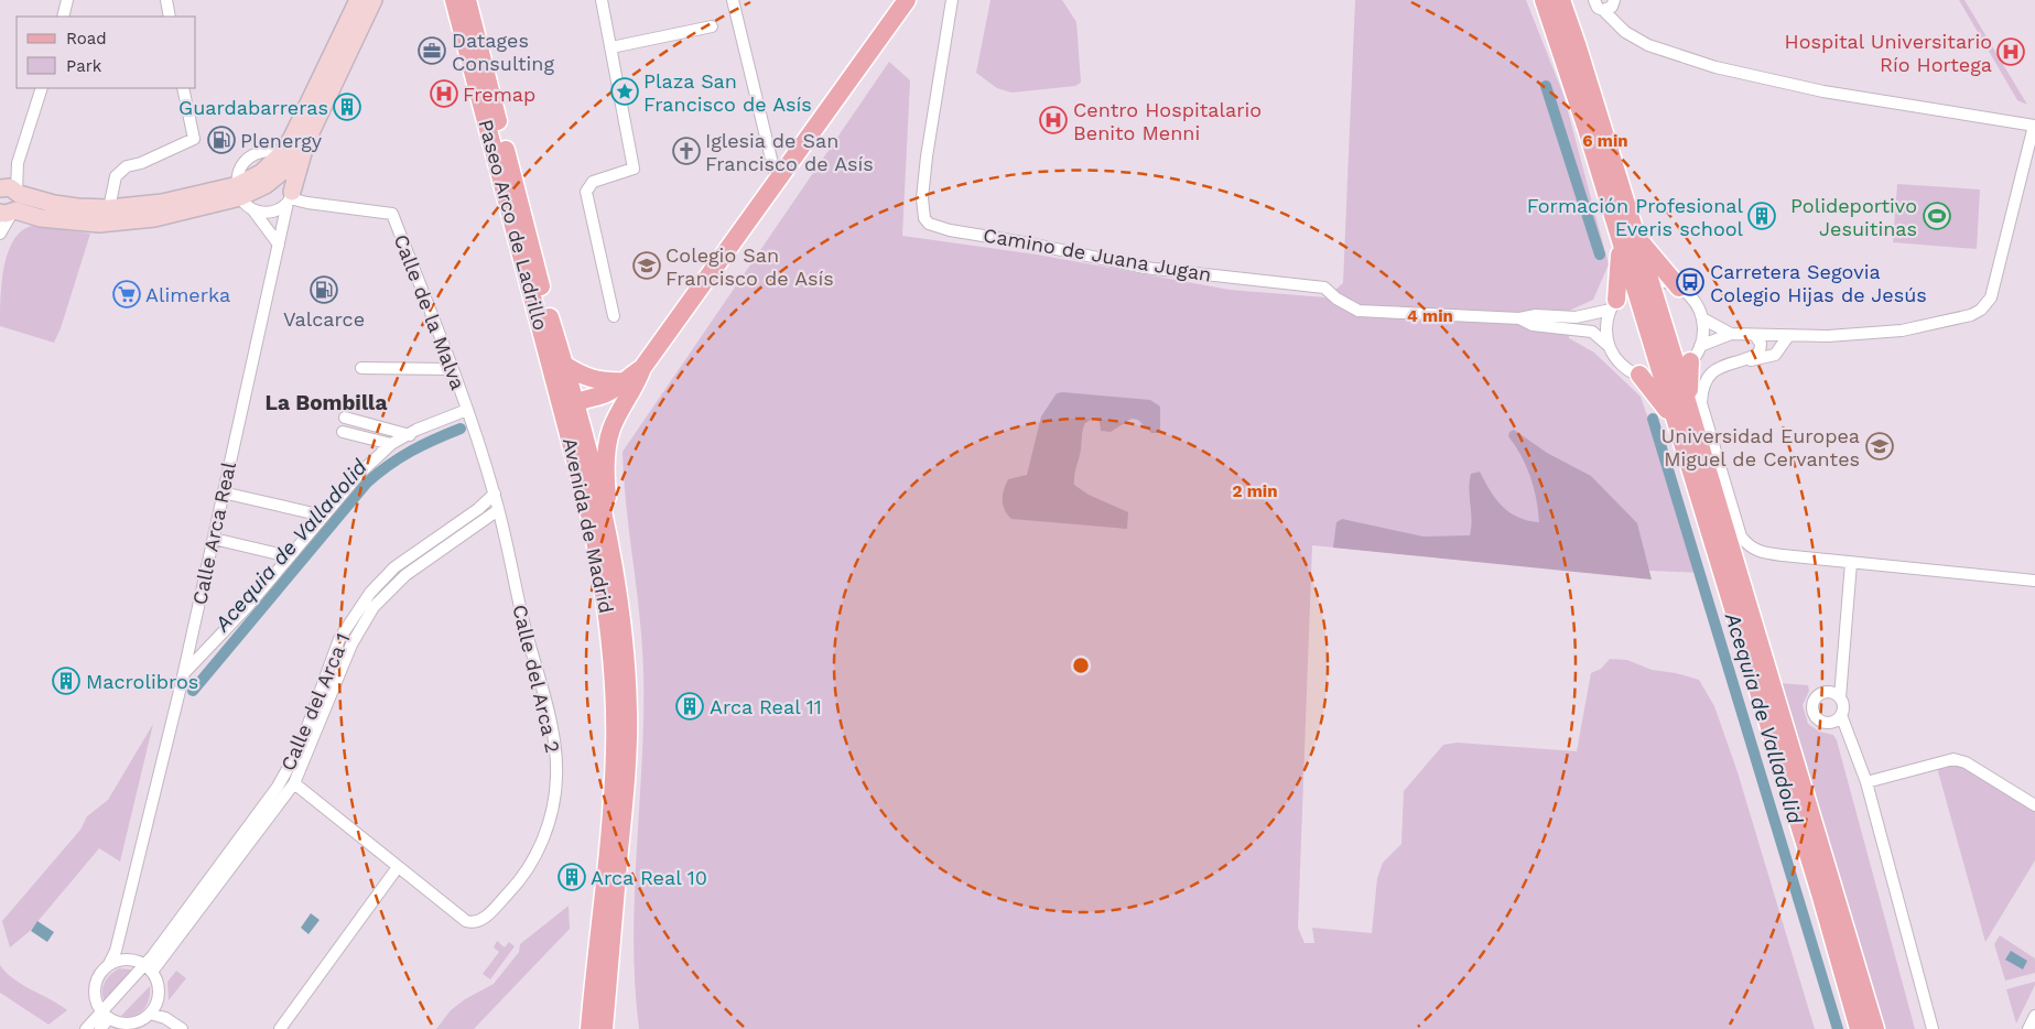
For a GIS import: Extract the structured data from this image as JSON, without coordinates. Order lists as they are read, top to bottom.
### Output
{
  "streets": {
    "main road": ["Paseo Arco de Ladrillo", "Avenida de Madrid"],
    "street": [
      "Camino de Juana Jugan",
      "Calle de la Malva",
      "Calle Arca Real",
      "Calle del Arca 2",
      "Calle del Arca 1"
    ]
  },
  "crossings": [
    ["Paseo Arco de Ladrillo", "Avenida de Madrid"],
    ["Calle de la Malva", "Calle Arca Real"],
    ["Calle de la Malva", "Calle del Arca 2"],
    ["Calle de la Malva", "Calle del Arca 1"],
    ["Calle del Arca 2", "Calle del Arca 1"]
  ],
  "districts": ["La Bombilla"],
  "water": ["Acequia de Valladolid"],
  "places": {
    "office": ["Datages Consulting"],
    "hospital": ["Hospital Universitario Río Hortega", "Fremap", "Centro Hospitalario Benito Menni"],
    "place": ["Plaza San Francisco de Asís"],
    "building": [
      "Guardabarreras",
      "Formación Profesional Everis school",
      "Macrolibros",
      "Arca Real 11",
      "Arca Real 10"
    ],
    "fuel station": ["Plenergy", "Valcarce"],
    "church": ["Iglesia de San Francisco de Asís"],
    "sports": ["Polideportivo Jesuitinas"],
    "school or university": ["Colegio San Francisco de Asís", "Universidad Europea Miguel de Cervantes"],
    "bus stop": ["Carretera Segovia Colegio Hijas de Jesús"],
    "supermarket": ["Alimerka"]
  },
  "legend": ["Road", "Park"],
  "rings": ["6 min", "4 min", "2 min"]
}
